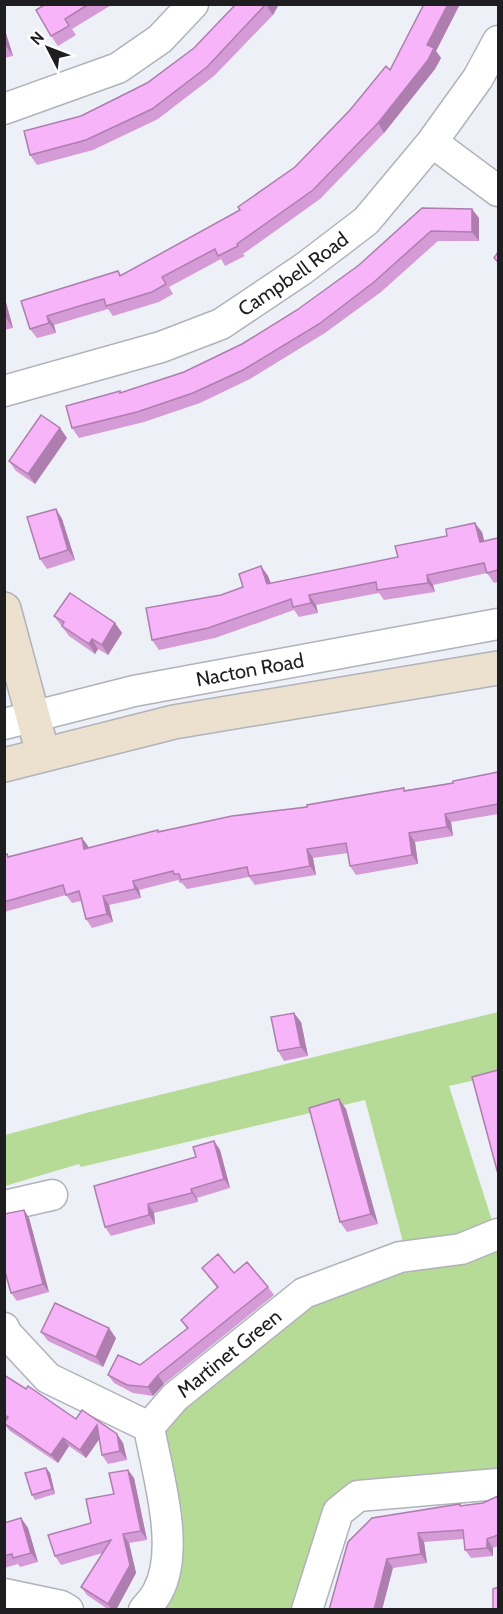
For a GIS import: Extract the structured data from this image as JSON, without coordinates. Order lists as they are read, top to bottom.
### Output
{
  "streets": {
    "street": ["Campbell Road", "Nacton Road", "Martinet Green"]
  },
  "north": "top left"
}
